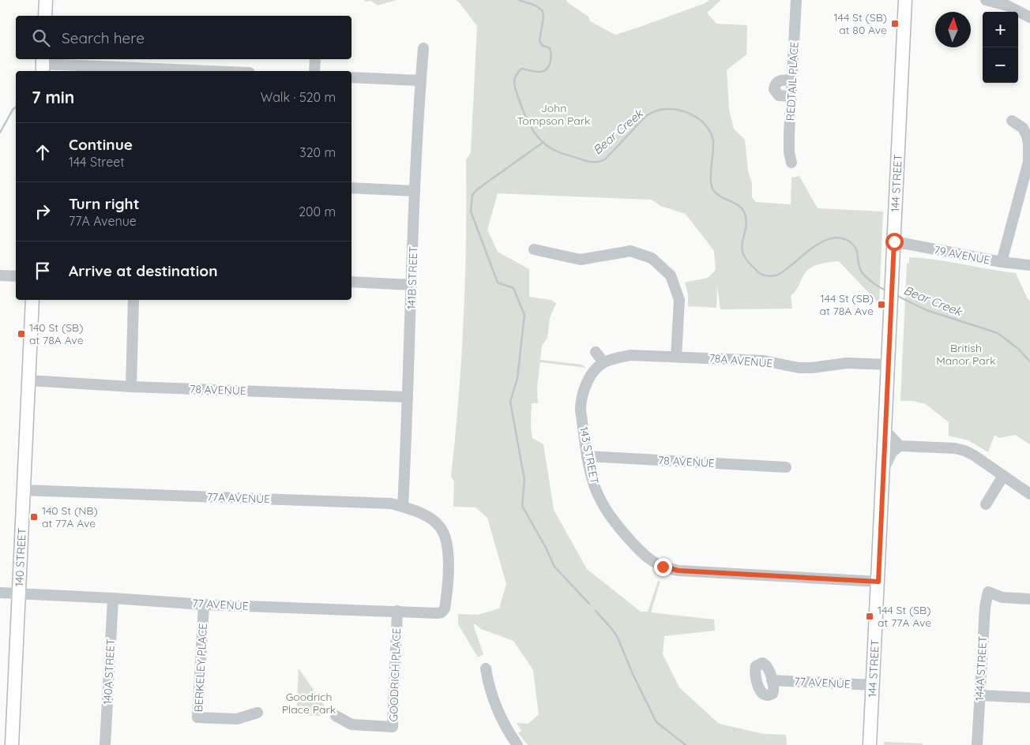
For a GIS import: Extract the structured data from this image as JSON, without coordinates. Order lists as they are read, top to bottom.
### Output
{
  "streets": {
    "main road": ["144 STREET", "140 STREET"],
    "street": [
      "REDTAIL PLACE",
      "79 AVENUE",
      "141B STREET",
      "78A AVENUE",
      "78 AVENUE",
      "143 STREET",
      "77A AVENUE",
      "77 AVENUE",
      "BERKELEY PLACE",
      "144A STREET",
      "140A STREET",
      "GOODRICH PLACE"
    ]
  },
  "crossings": [
    ["144 STREET", "79 AVENUE"],
    ["144 STREET", "78A AVENUE"],
    ["144 STREET", "143 STREET"],
    ["144 STREET", "77 AVENUE"],
    ["141B STREET", "78 AVENUE"],
    ["141B STREET", "77A AVENUE"],
    ["78A AVENUE", "143 STREET"],
    ["78 AVENUE", "143 STREET"],
    ["78 AVENUE", "140 STREET"],
    ["77A AVENUE", "140 STREET"],
    ["77A AVENUE", "77 AVENUE"],
    ["140 STREET", "77 AVENUE"],
    ["77 AVENUE", "BERKELEY PLACE"],
    ["77 AVENUE", "140A STREET"],
    ["77 AVENUE", "GOODRICH PLACE"]
  ],
  "water": ["Bear Creek"],
  "parks": ["John Tompson Park", "British Manor Park", "Goodrich Place Park"],
  "places": {
    "transit": [
      "144 St (SB) at 80 Ave",
      "144 St (SB) at 78A Ave",
      "140 St (SB) at 78A Ave",
      "140 St (NB) at 77A Ave",
      "144 St (SB) at 77A Ave"
    ]
  },
  "north": "top",
  "page": {
    "map_buttons": ["+", "−"],
    "search": "Search here",
    "heading": ["7 min", "Walk · 520 m"],
    "list": [
      ["Continue", "144 Street", "320 m"],
      ["Turn right", "77A Avenue", "200 m"],
      "Arrive at destination"
    ]
  }
}
